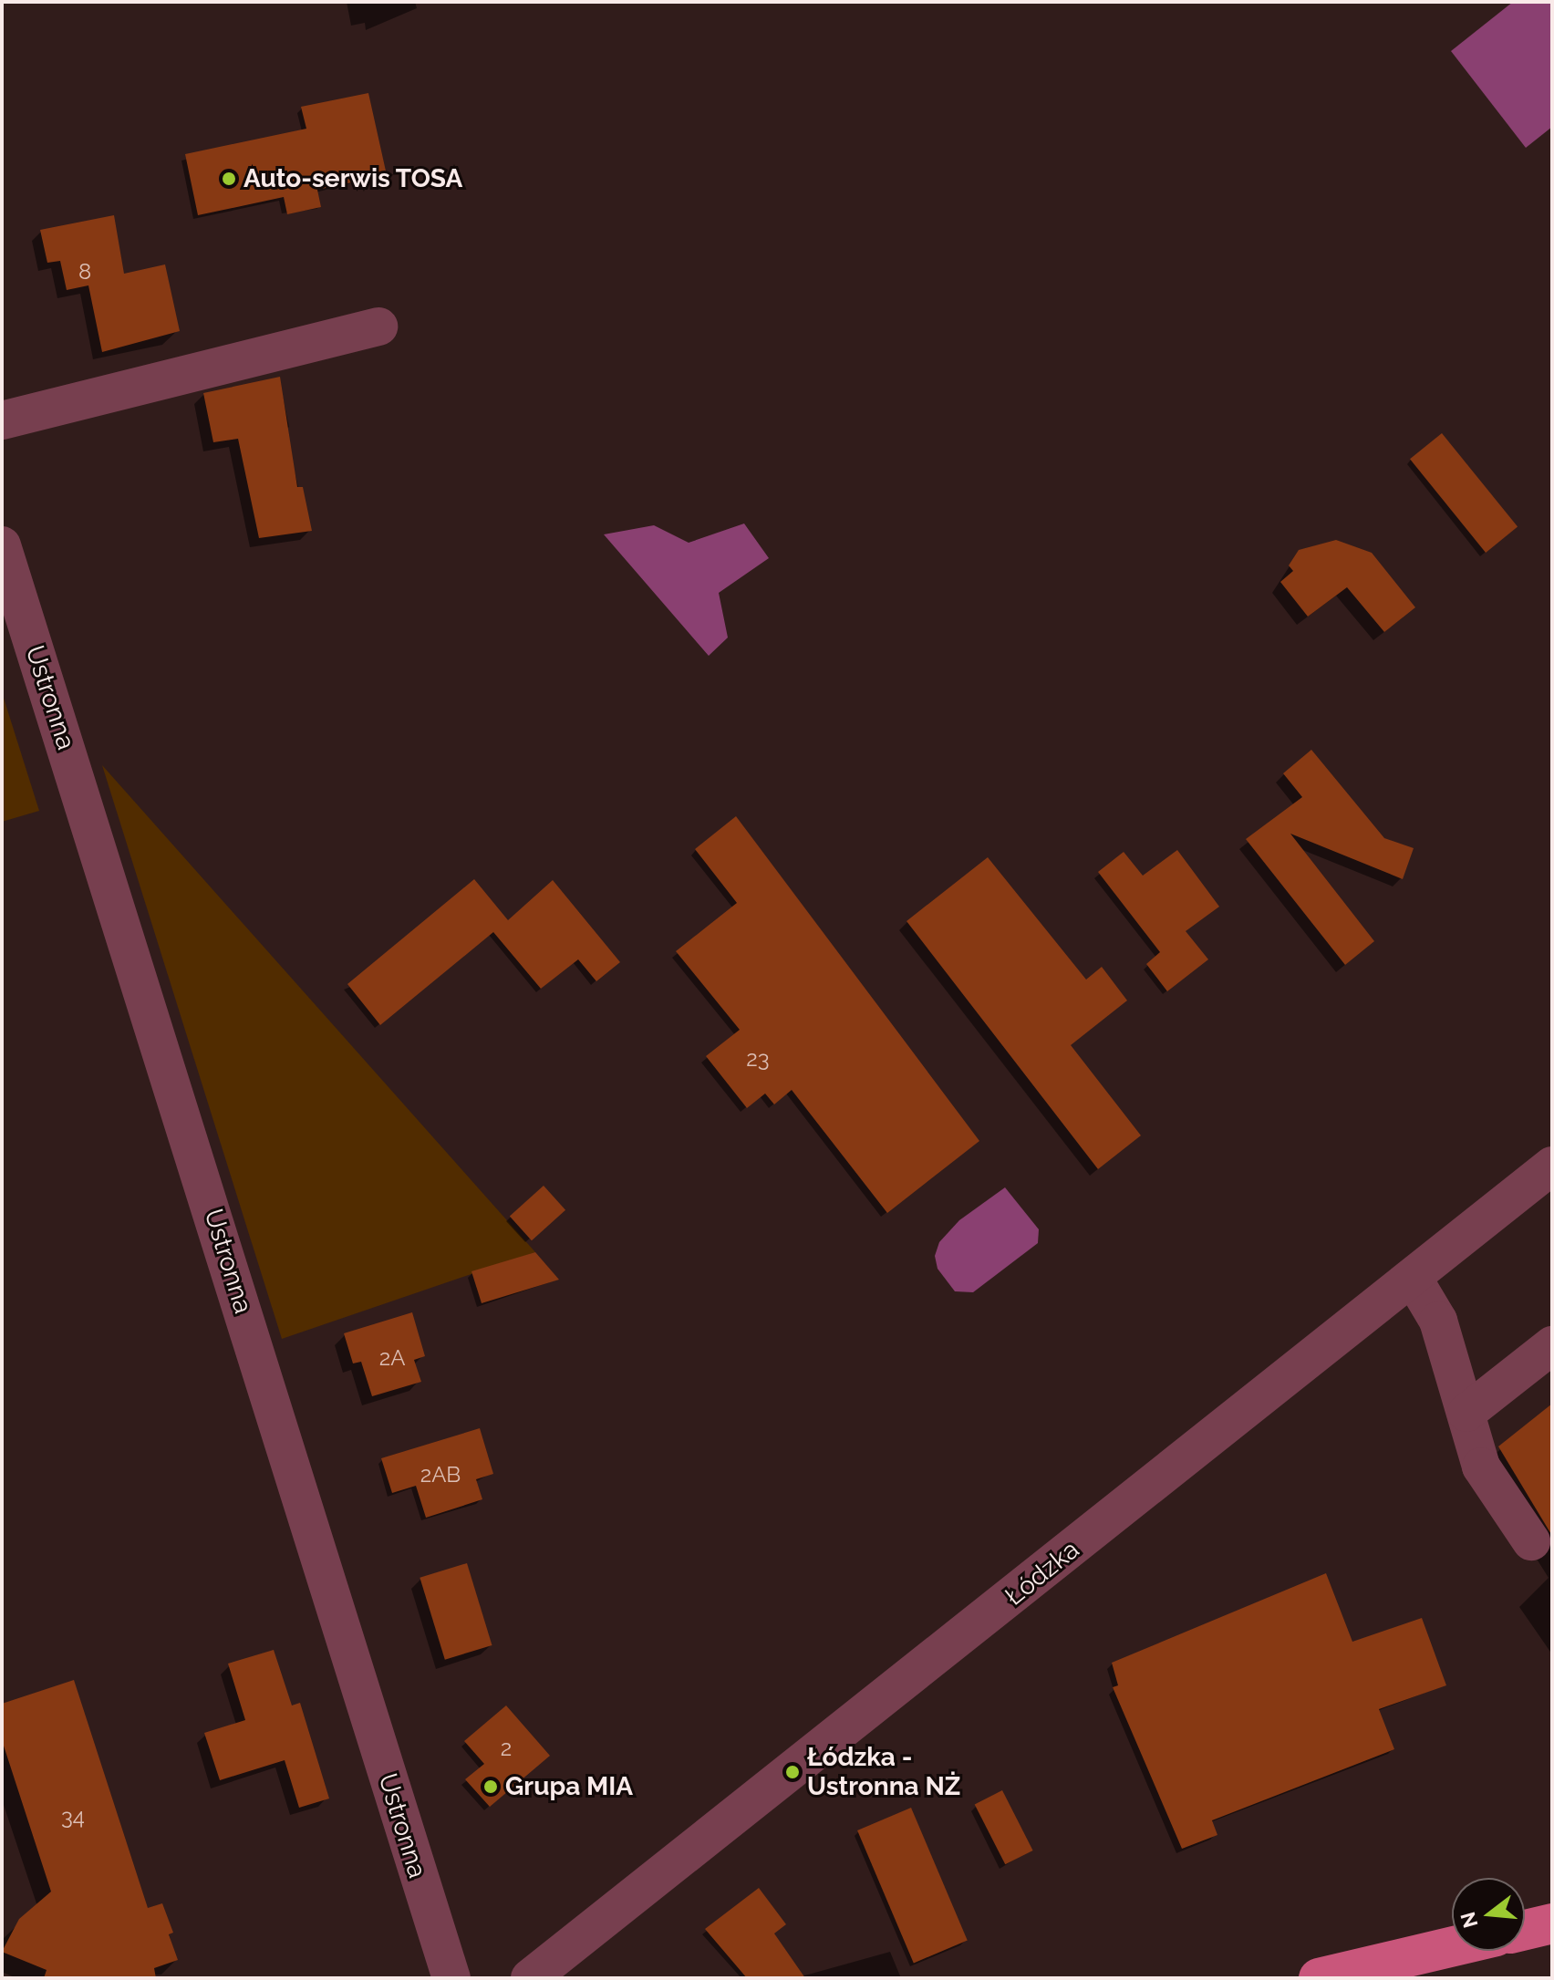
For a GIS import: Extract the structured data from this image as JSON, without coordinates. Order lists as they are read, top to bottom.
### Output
{
  "streets": {
    "street": ["Ustronna", "Łódzka"]
  },
  "places": ["Auto-serwis TOSA", "Łódzka - Ustronna NŻ", "Grupa MIA"],
  "house_numbers": [
    "8",
    "23",
    "2A",
    "2AB",
    "2",
    "34"
  ],
  "north": "left"
}
